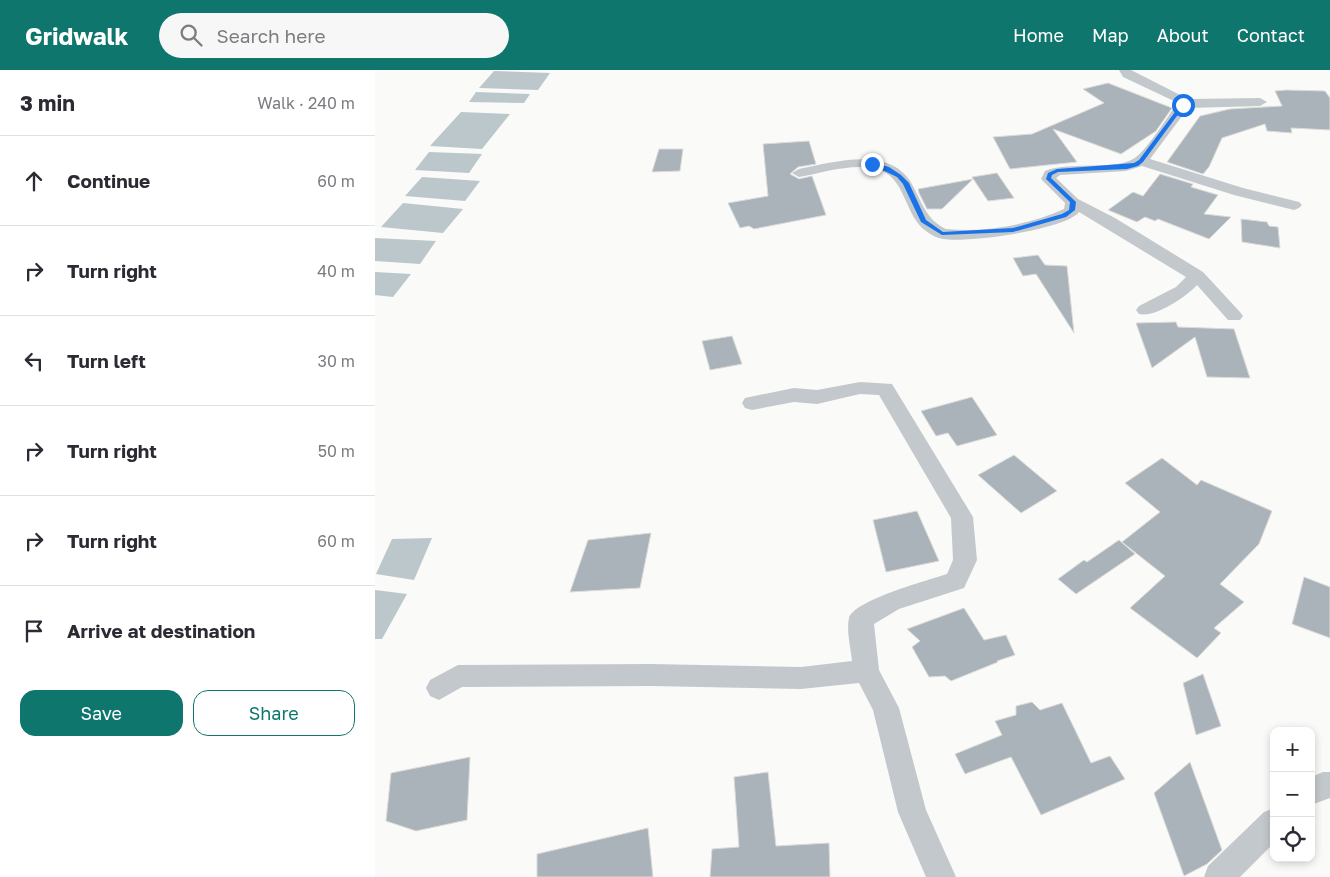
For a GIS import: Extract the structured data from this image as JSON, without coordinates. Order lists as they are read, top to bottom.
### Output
{
  "page": {
    "header": "Gridwalk",
    "search": "Search here",
    "nav": [
      "Home",
      "Map",
      "About",
      "Contact"
    ],
    "heading": ["3 min", "Walk · 240 m"],
    "list": [
      ["Continue", "60 m"],
      ["Turn right", "40 m"],
      ["Turn left", "30 m"],
      ["Turn right", "50 m"],
      ["Turn right", "60 m"],
      "Arrive at destination"
    ],
    "buttons": ["Save", "Share"],
    "map_buttons": ["+", "−"]
  }
}
